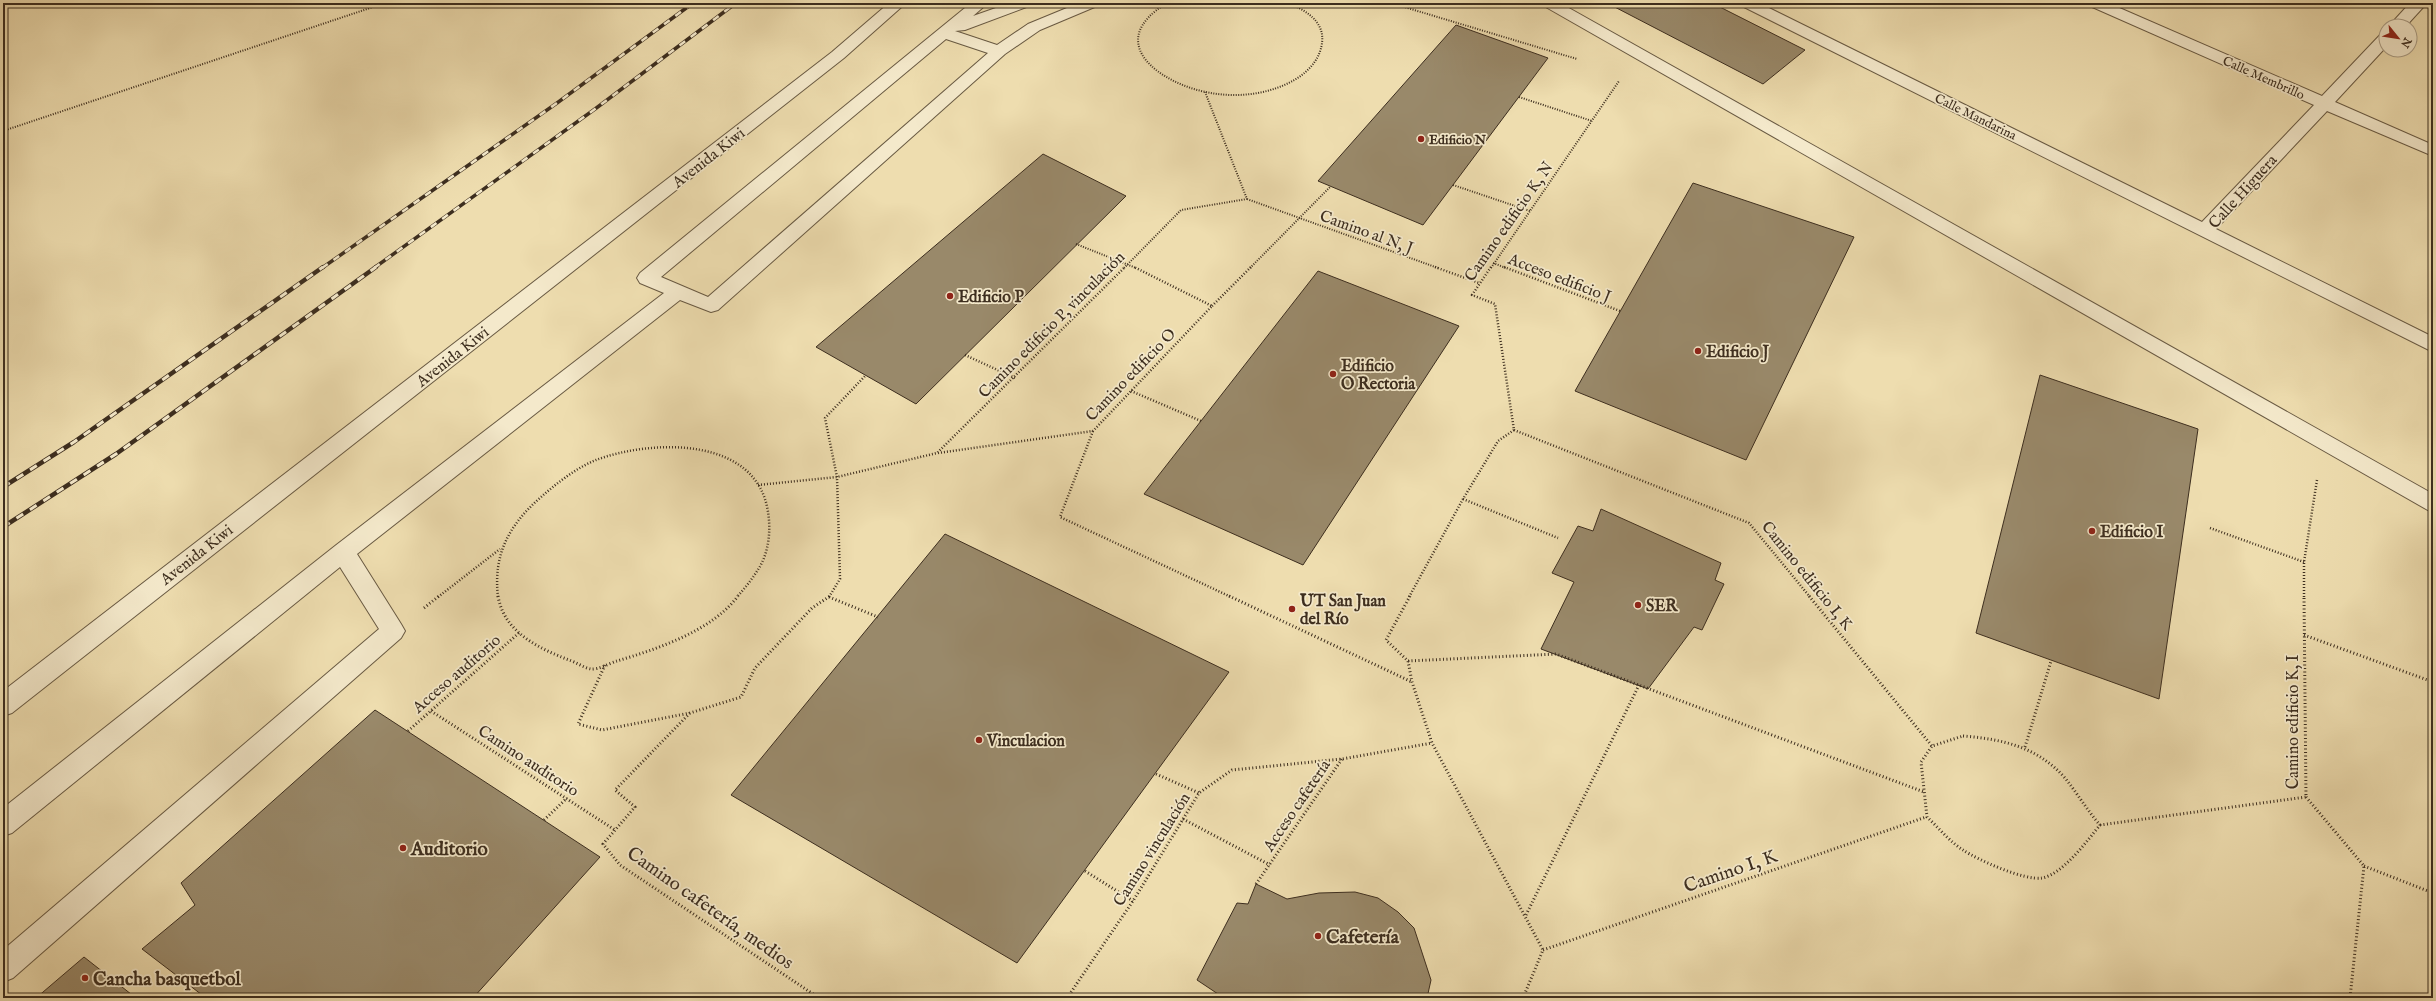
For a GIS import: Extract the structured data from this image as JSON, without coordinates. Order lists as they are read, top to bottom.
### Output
{
  "streets": {
    "street": [
      "Calle Membrillo",
      "Calle Mandarina",
      "Avenida Kiwi",
      "Calle Higuera"
    ],
    "path": [
      "Camino edificio K, N",
      "Camino al N, J",
      "Acceso edificio J",
      "Camino edificio P, vinculación",
      "Camino edificio O",
      "Camino edificio I, K",
      "Acceso auditorio",
      "Camino edificio K, I",
      "Camino auditorio",
      "Acceso cafetería",
      "Camino vinculación",
      "Camino I, K",
      "Camino cafetería, medios"
    ]
  },
  "crossings": [
    ["Calle Membrillo", "Calle Higuera"],
    ["Calle Mandarina", "Calle Higuera"],
    ["Camino edificio K, N", "Camino al N, J"],
    ["Camino edificio K, N", "Acceso edificio J"],
    ["Camino edificio K, N", "Camino edificio I, K"],
    ["Camino al N, J", "Camino edificio P, vinculación"],
    ["Camino al N, J", "Camino edificio O"],
    ["Camino edificio P, vinculación", "Camino edificio O"],
    ["Acceso auditorio", "Camino auditorio"],
    ["Camino auditorio", "Camino cafetería, medios"],
    ["Acceso cafetería", "Camino vinculación"]
  ],
  "places": [
    "Edificio N",
    "Edificio P",
    "Edificio J",
    "Edificio O Rectoria",
    "Edificio I",
    "SER",
    "UT San Juan del Río",
    "Vinculacion",
    "Auditorio",
    "Cafetería",
    "Cancha basquetbol"
  ],
  "north": "bottom right"
}
